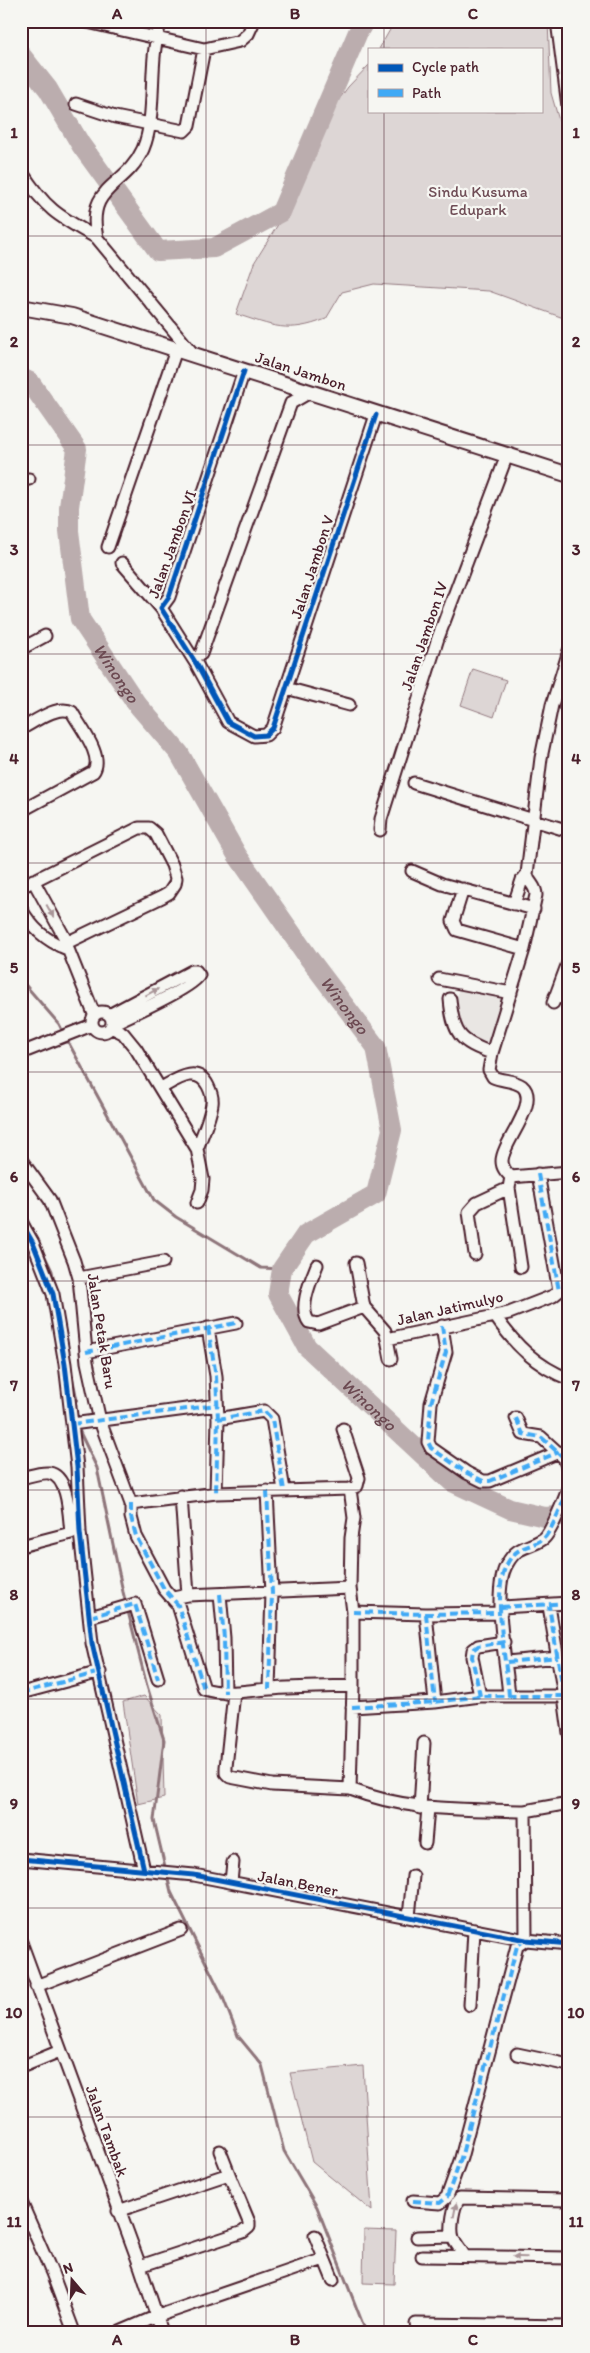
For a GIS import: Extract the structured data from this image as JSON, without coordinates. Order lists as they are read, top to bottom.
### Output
{
  "streets": {
    "main road": ["Jalan Jambon"],
    "street": [
      "Jalan Jambon VI",
      "Jalan Jambon V",
      "Jalan Jambon IV",
      "Jalan Jatimulyo",
      "Jalan Petak Baru",
      "Jalan Bener",
      "Jalan Tambak"
    ]
  },
  "crossings": [
    ["Jalan Jambon", "Jalan Jambon VI"],
    ["Jalan Jambon", "Jalan Jambon V"],
    ["Jalan Jambon", "Jalan Jambon IV"],
    ["Jalan Jambon VI", "Jalan Jambon V"]
  ],
  "water": ["Winongo"],
  "parks": ["Sindu Kusuma Edupark"],
  "legend": ["Cycle path", "Path"],
  "north": "top",
  "grid": {
    "columns": ["A", "B", "C"],
    "rows": [
      "1",
      "2",
      "3",
      "4",
      "5",
      "6",
      "7",
      "8",
      "9",
      "10",
      "11"
    ]
  }
}
